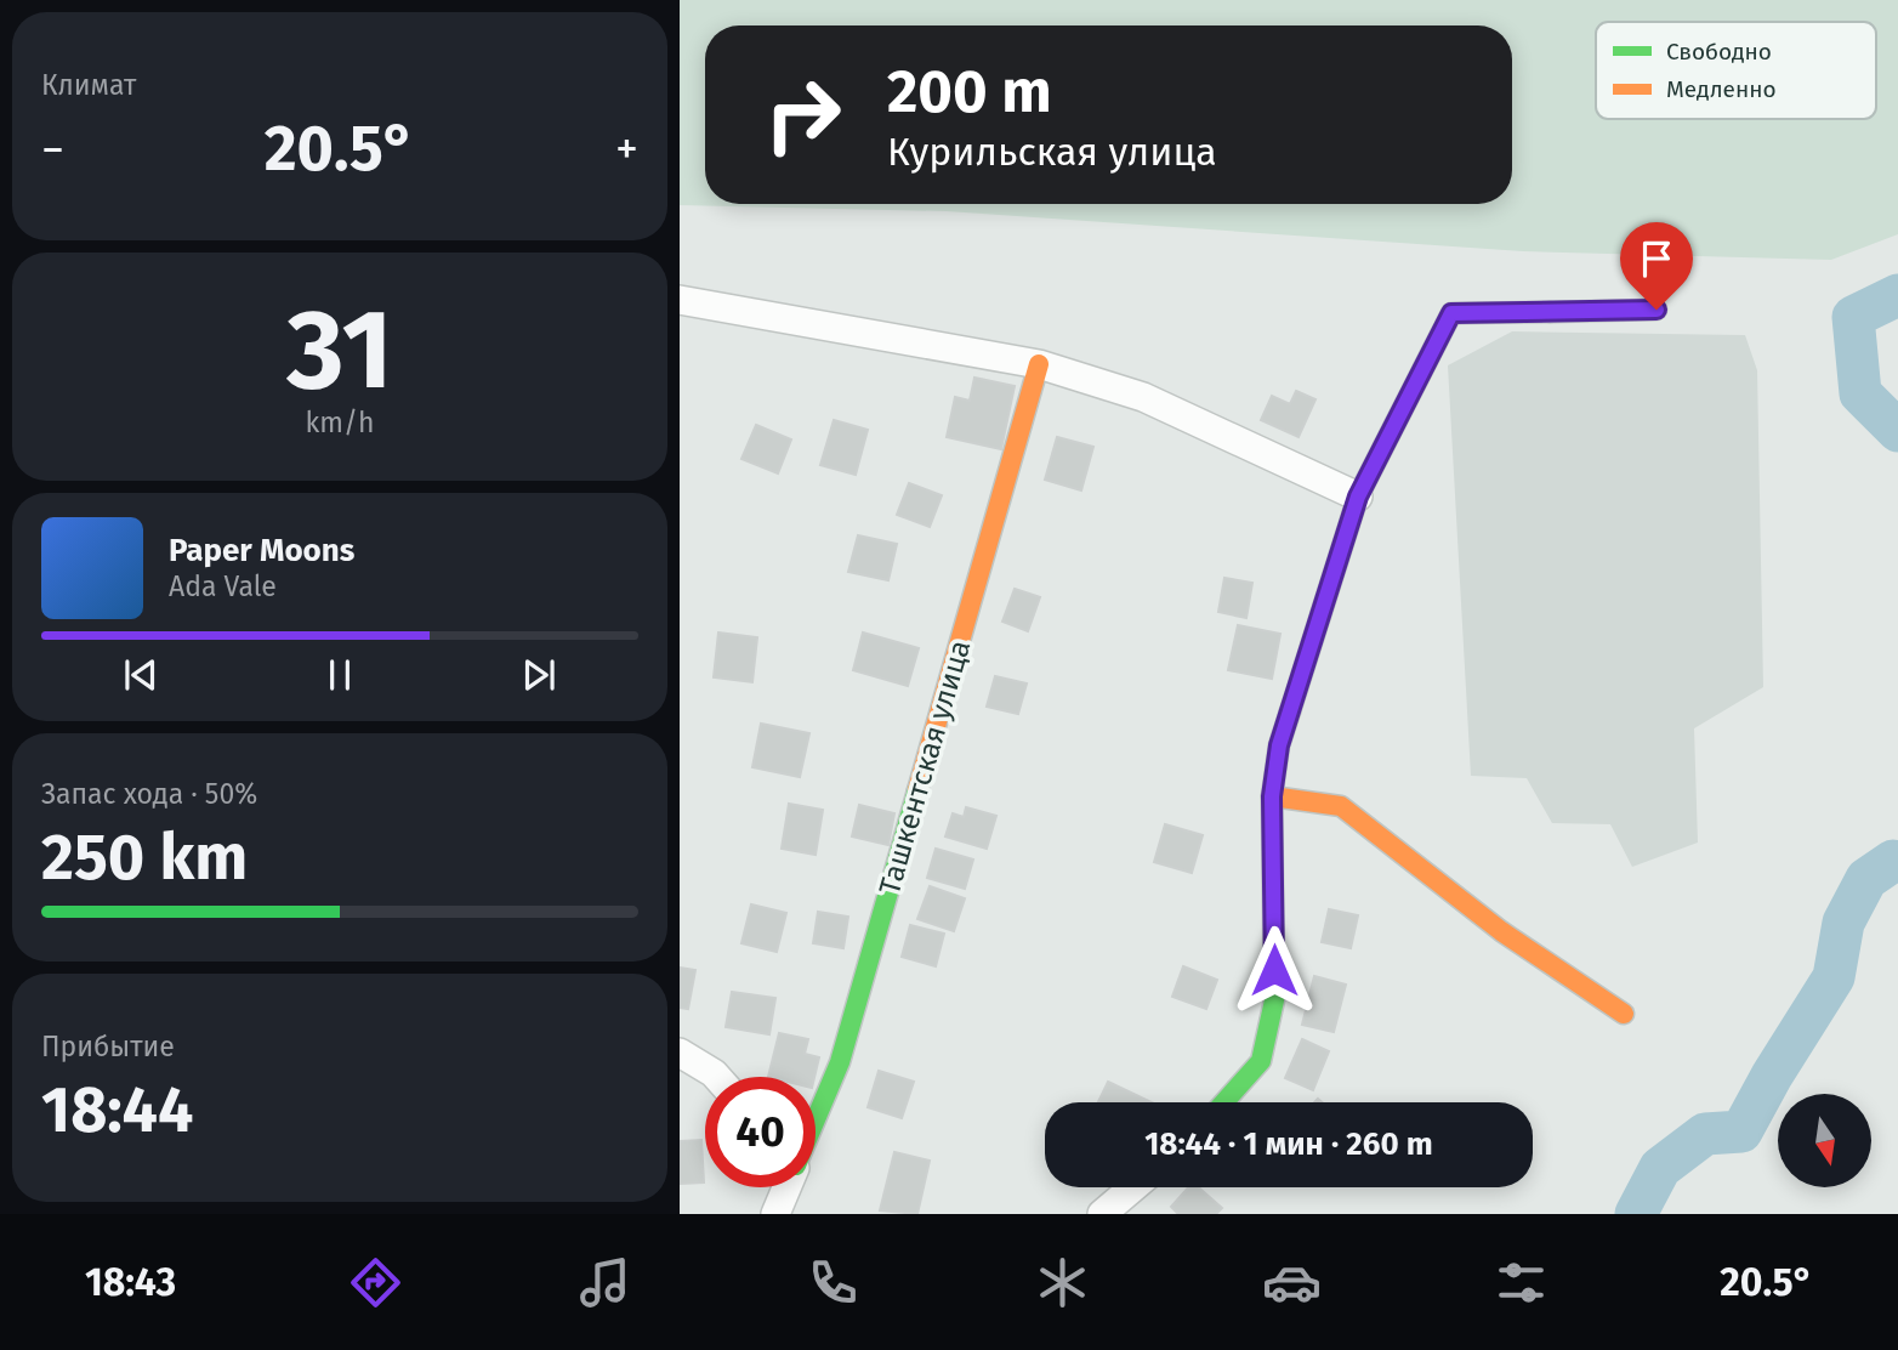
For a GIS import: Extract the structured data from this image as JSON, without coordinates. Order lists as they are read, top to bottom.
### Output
{
  "streets": {
    "street": ["Ташкентская улица"]
  },
  "legend": ["Свободно", "Медленно"],
  "north": "bottom",
  "page": {
    "tile": [
      "Климат",
      ["31", "km/h"],
      ["Запас хода · 50%", "250 km"],
      ["Прибытие", "18:44"]
    ],
    "turn": ["200 m", "Курильская улица"],
    "heat": ["−", "20.5°", "+"],
    "song": ["Paper Moons", "Ada Vale"],
    "limit": "40",
    "trip": "18:44 · 1 мин · 260 m",
    "tabs": ["18:43", "20.5°"]
  }
}
